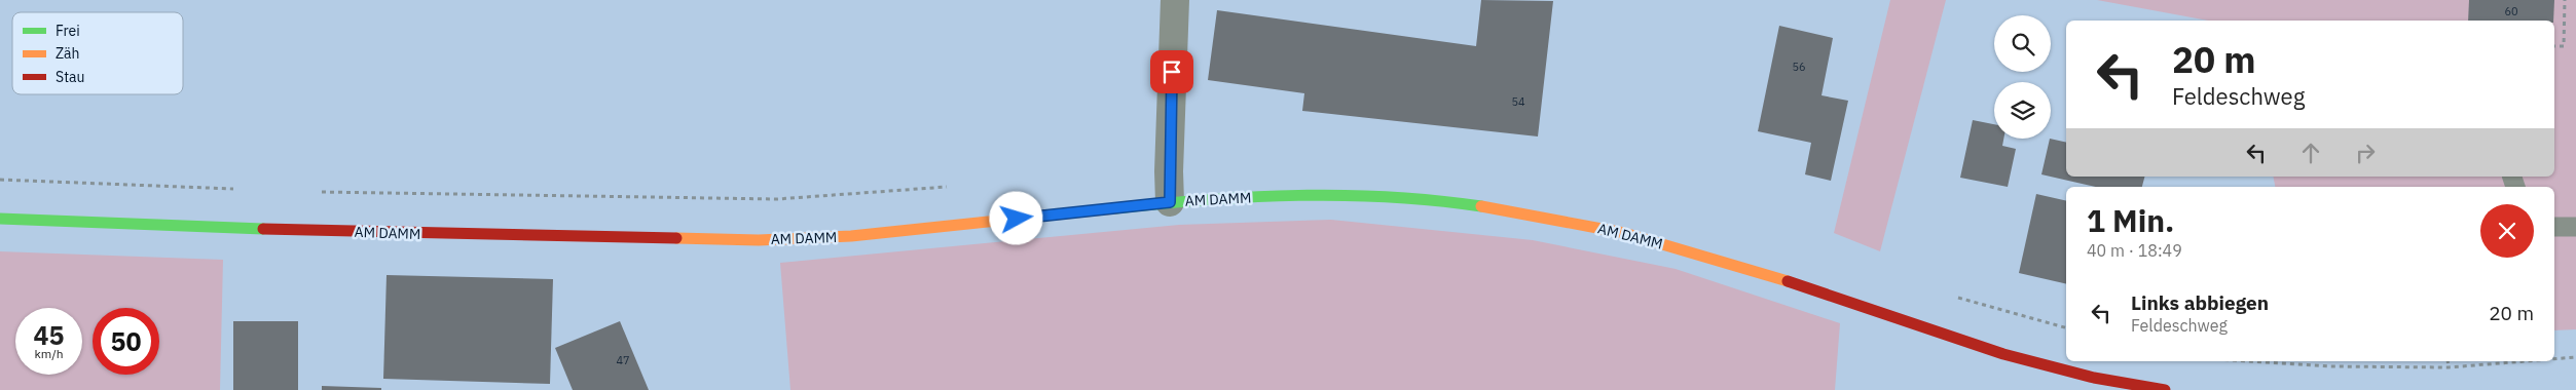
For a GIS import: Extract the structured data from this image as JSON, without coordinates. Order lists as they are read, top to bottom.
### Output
{
  "streets": {
    "main road": ["AM DAMM"]
  },
  "house_numbers": [
    "60",
    "56",
    "54",
    "47"
  ],
  "legend": ["Frei", "Zäh", "Stau"],
  "page": {
    "turn": ["20 m", "Feldeschweg"],
    "heading": ["1 Min.", "40 m · 18:49"],
    "list": [
      {
        "name": "Links abbiegen",
        "note": "Feldeschweg",
        "value": "20 m"
      }
    ],
    "speed": "45 km/h",
    "limit": "50"
  }
}
